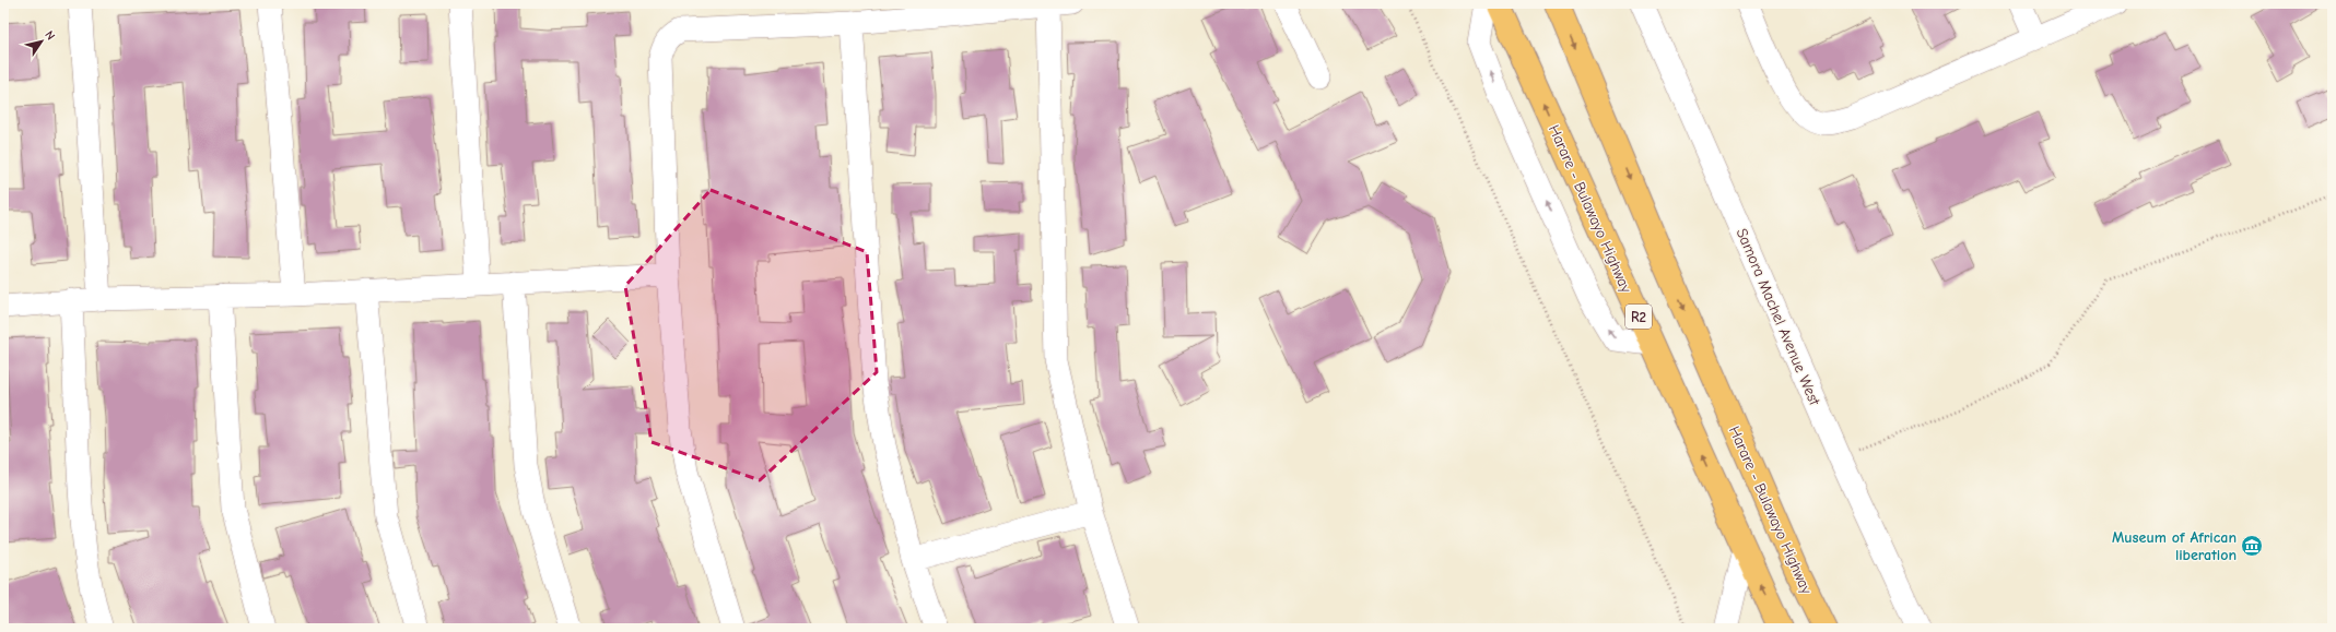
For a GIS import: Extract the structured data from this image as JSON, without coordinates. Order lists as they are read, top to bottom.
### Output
{
  "streets": {
    "highway": ["Harare - Bulawayo Highway", "R2"],
    "street": ["Samora Machel Avenue West"]
  },
  "places": {
    "museum": ["Museum of African liberation"]
  },
  "north": "top right"
}
